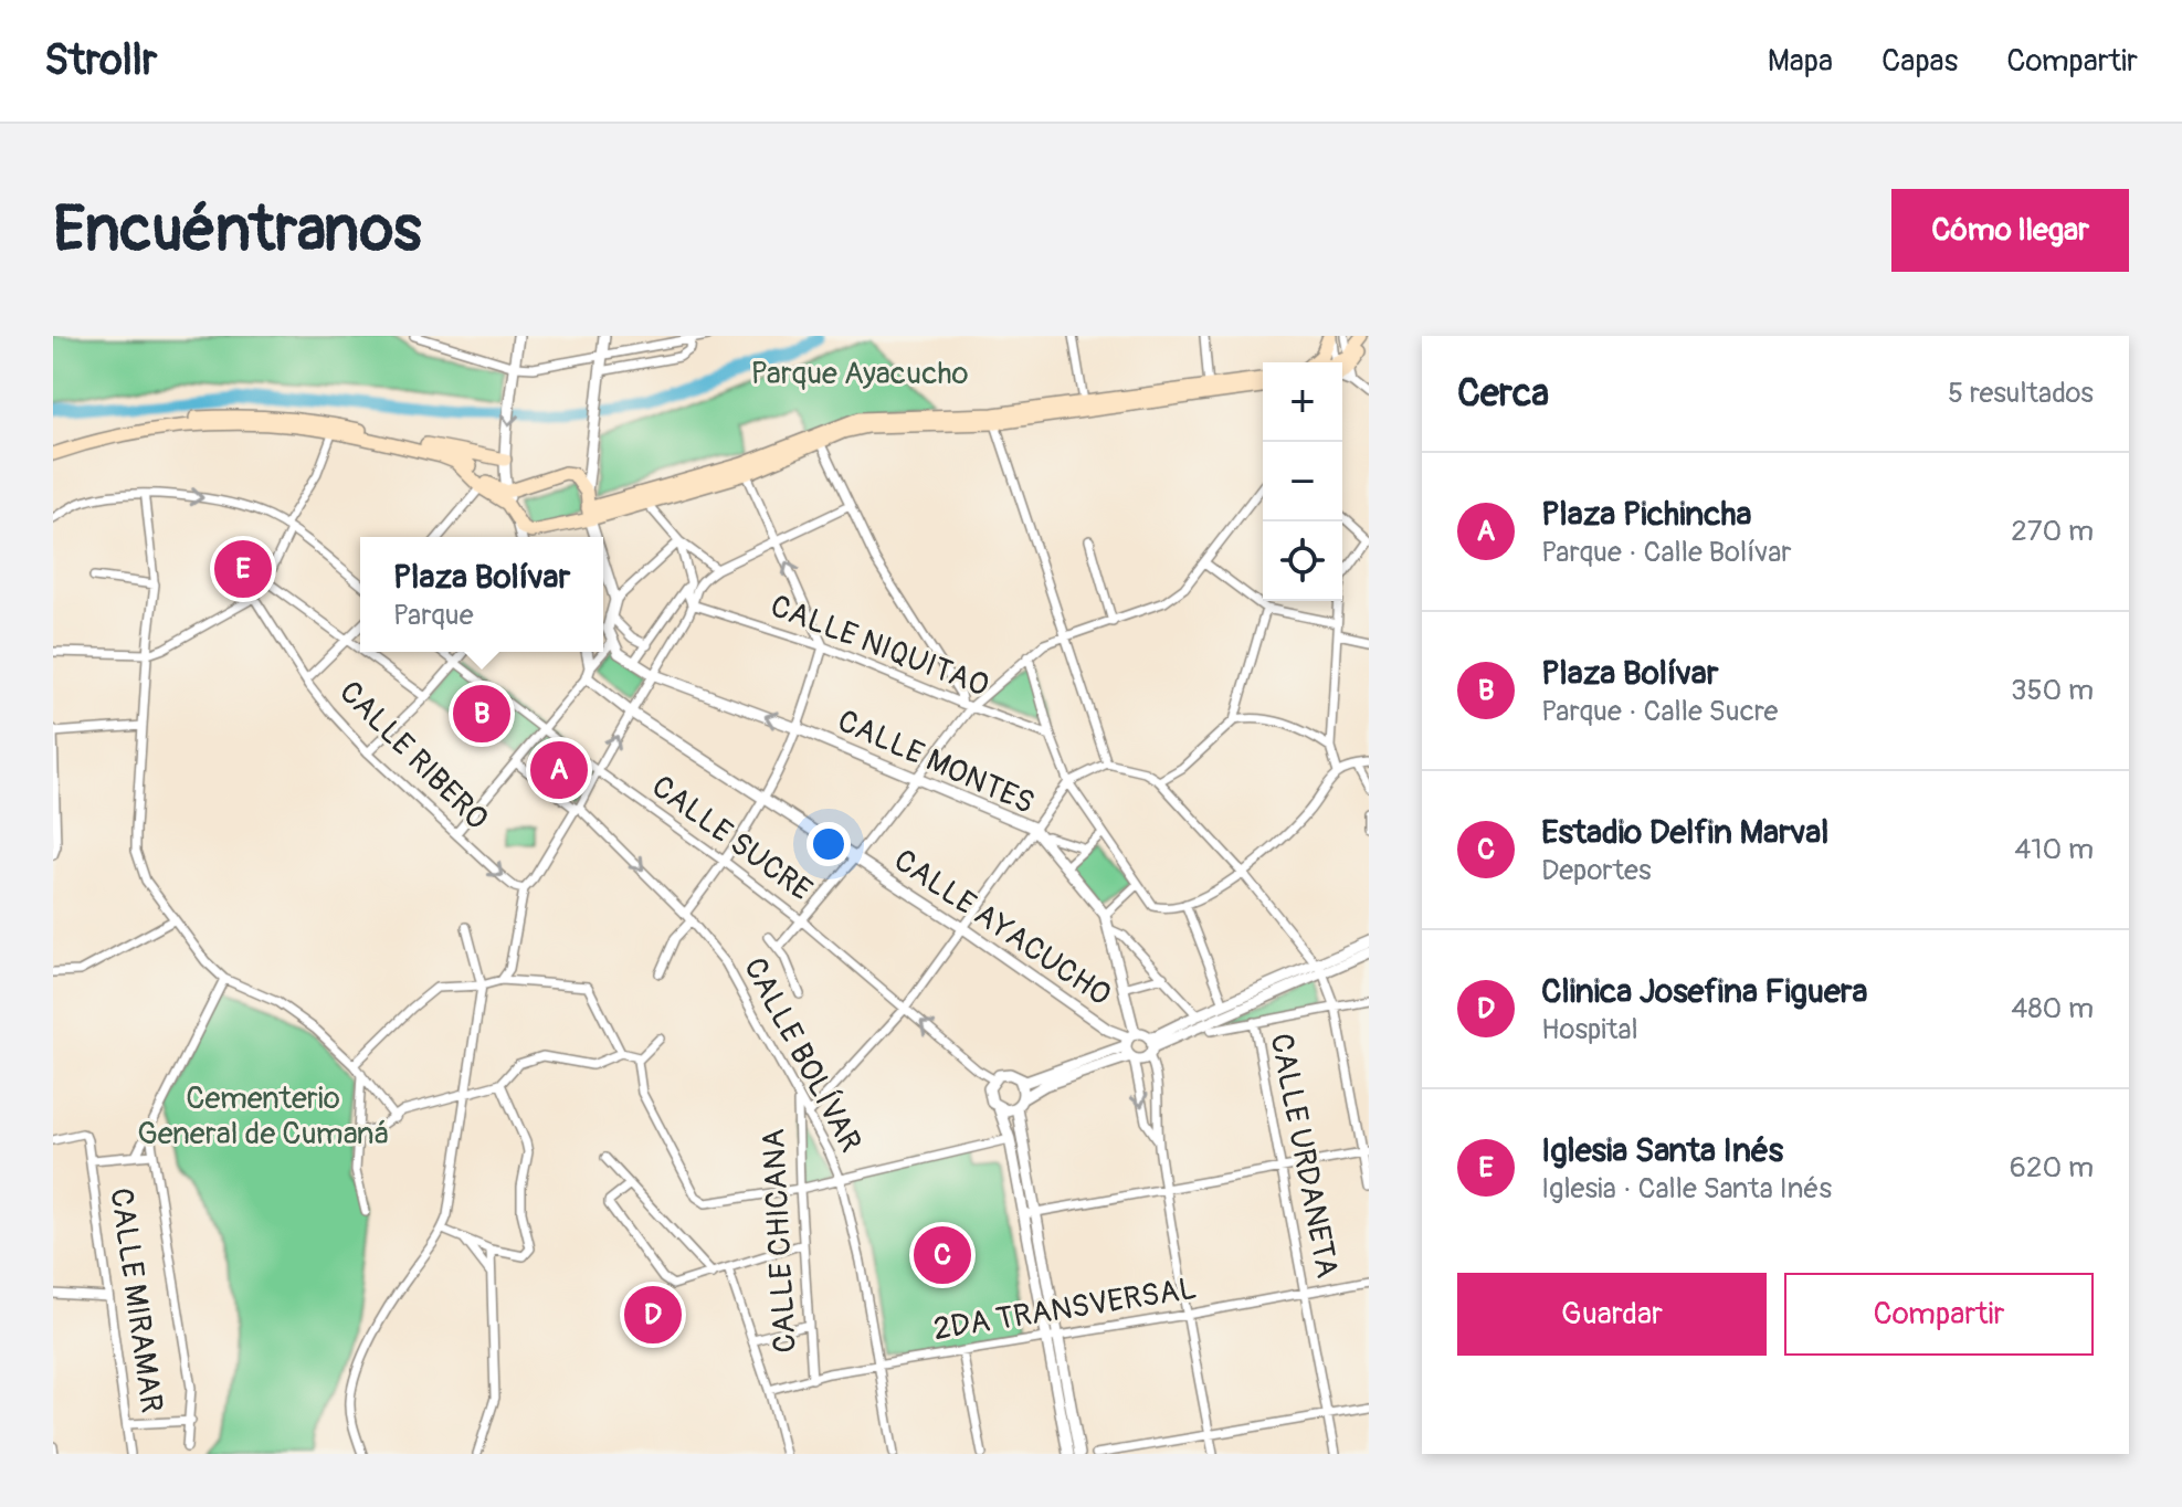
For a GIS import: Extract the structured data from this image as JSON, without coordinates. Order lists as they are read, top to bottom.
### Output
{
  "streets": {
    "street": [
      "CALLE NIQUITAO",
      "CALLE RIBERO",
      "CALLE MONTES",
      "CALLE SUCRE",
      "CALLE AYACUCHO",
      "CALLE BOLÍVAR",
      "CALLE URDANETA",
      "CALLE CHICANA",
      "CALLE MIRAMAR",
      "2DA TRANSVERSAL"
    ]
  },
  "crossings": [
    ["CALLE MONTES", "CALLE AYACUCHO"],
    ["CALLE BOLÍVAR", "CALLE CHICANA"],
    ["CALLE BOLÍVAR", "2DA TRANSVERSAL"],
    ["CALLE URDANETA", "2DA TRANSVERSAL"],
    ["CALLE CHICANA", "2DA TRANSVERSAL"]
  ],
  "parks": ["Parque Ayacucho", "Cementerio General de Cumaná"],
  "page": {
    "header": "Strollr",
    "nav": ["Mapa", "Capas", "Compartir"],
    "buttons": [
      "Cómo llegar",
      ["Guardar", "Compartir"]
    ],
    "title": "Encuéntranos",
    "heading": ["Cerca", "5 resultados"],
    "map_buttons": ["+", "−"],
    "list": [
      {
        "mark": "A",
        "name": "Plaza Pichincha",
        "note": "Parque · Calle Bolívar",
        "value": "270 m"
      },
      {
        "mark": "B",
        "name": "Plaza Bolívar",
        "note": "Parque · Calle Sucre",
        "value": "350 m"
      },
      {
        "mark": "C",
        "name": "Estadio Delfin Marval",
        "note": "Deportes",
        "value": "410 m"
      },
      {
        "mark": "D",
        "name": "Clinica Josefina Figuera",
        "note": "Hospital",
        "value": "480 m"
      },
      {
        "mark": "E",
        "name": "Iglesia Santa Inés",
        "note": "Iglesia · Calle Santa Inés",
        "value": "620 m"
      }
    ],
    "pins": [
      "E",
      "B",
      "A",
      "C",
      "D"
    ],
    "popup": ["Plaza Bolívar", "Parque"]
  }
}
